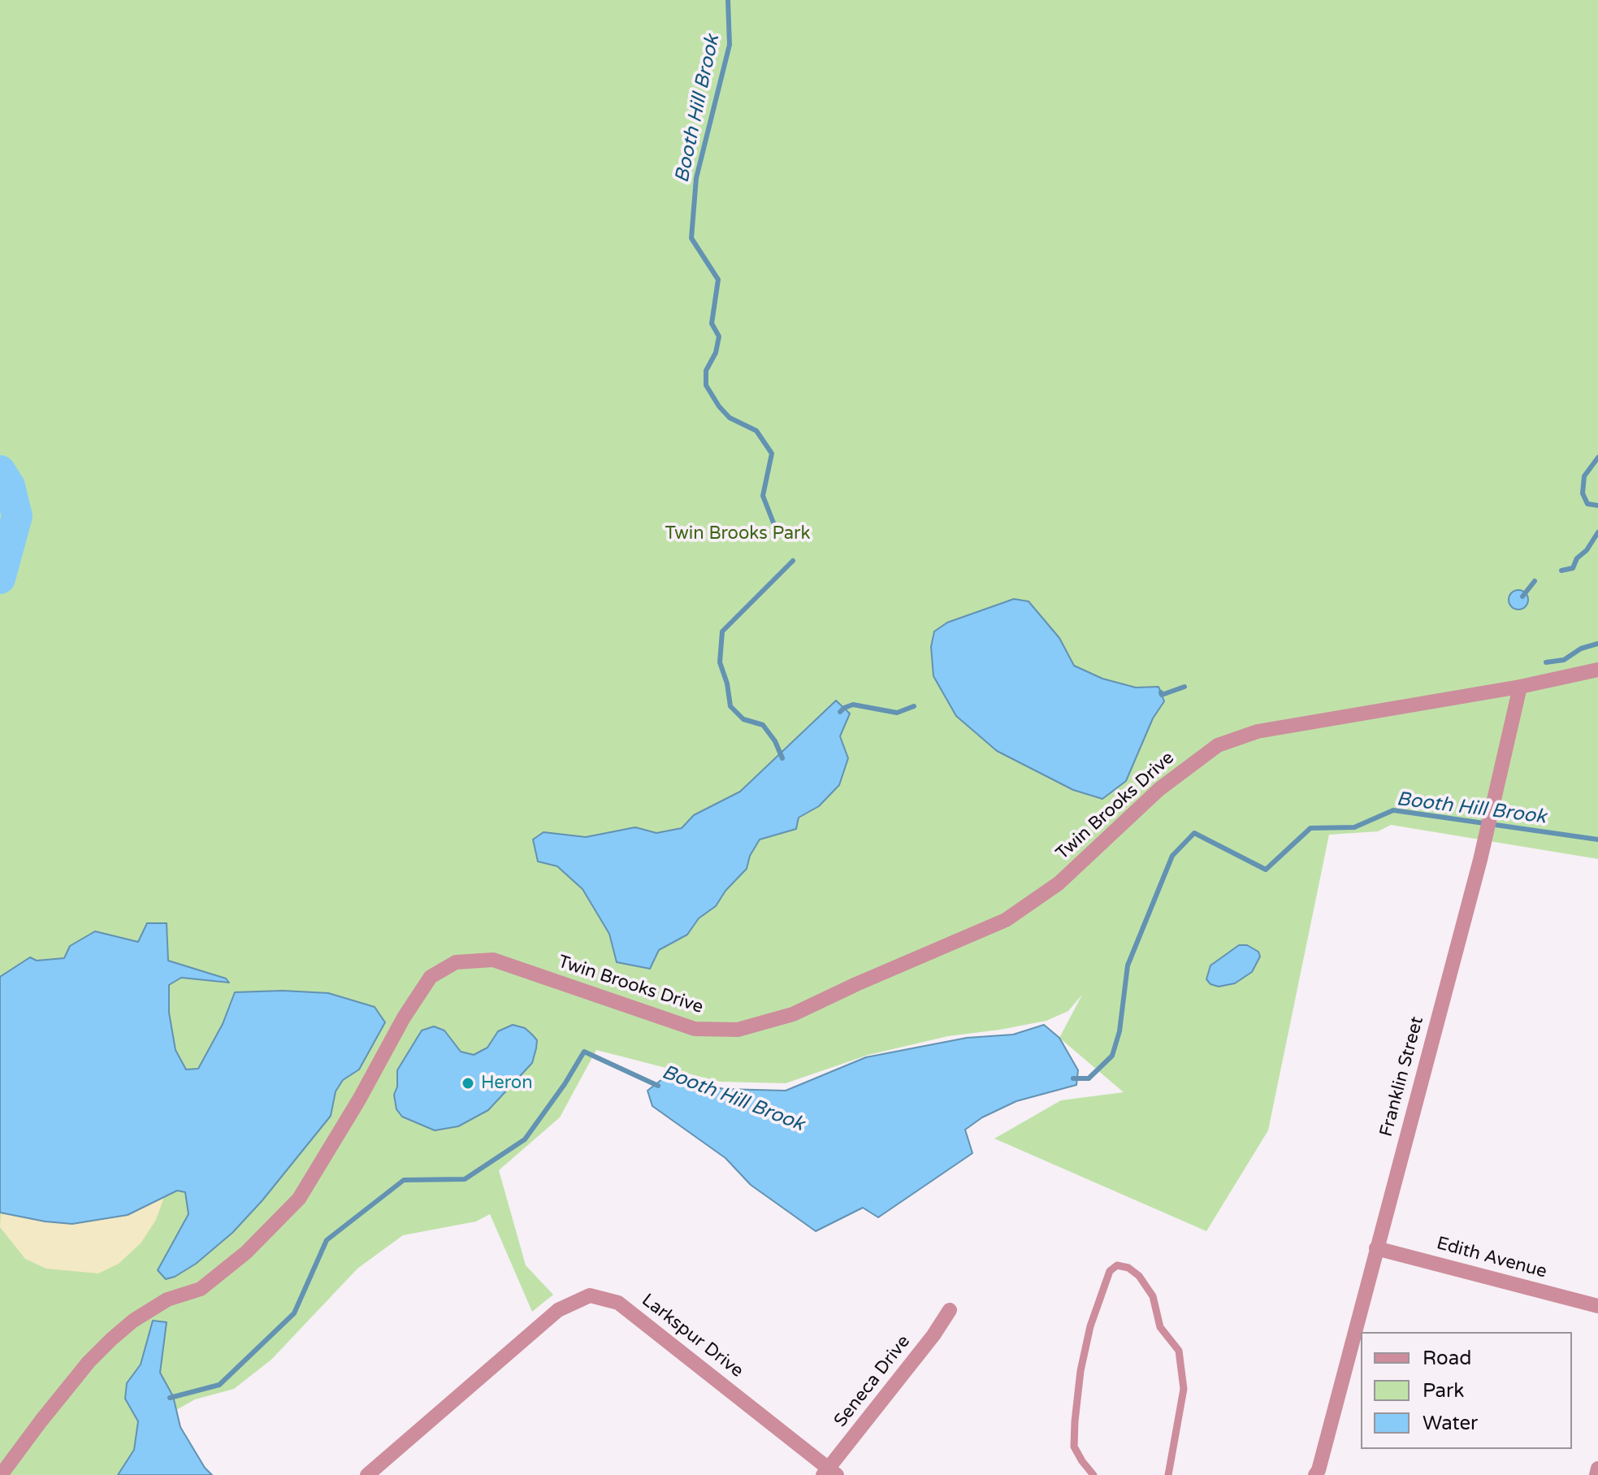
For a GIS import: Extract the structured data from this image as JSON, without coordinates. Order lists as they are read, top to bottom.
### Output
{
  "streets": {
    "street": [
      "Twin Brooks Drive",
      "Franklin Street",
      "Edith Avenue",
      "Larkspur Drive",
      "Seneca Drive"
    ]
  },
  "crossings": [
    ["Twin Brooks Drive", "Franklin Street"],
    ["Franklin Street", "Edith Avenue"],
    ["Larkspur Drive", "Seneca Drive"]
  ],
  "water": ["Booth Hill Brook"],
  "parks": ["Twin Brooks Park"],
  "places": ["Heron"],
  "legend": ["Road", "Park", "Water"]
}
